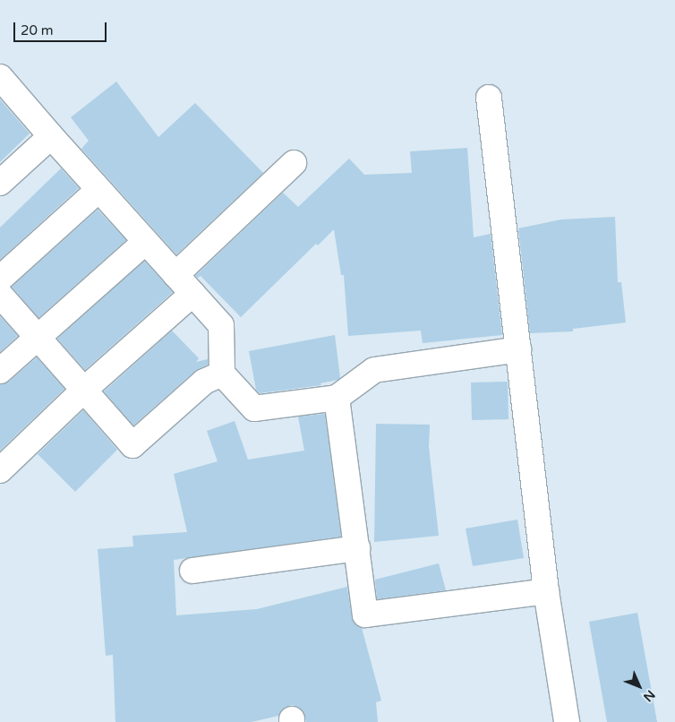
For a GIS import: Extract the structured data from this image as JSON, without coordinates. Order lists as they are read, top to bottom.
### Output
{
  "scale_bar": "20 m",
  "north": "bottom right"
}
